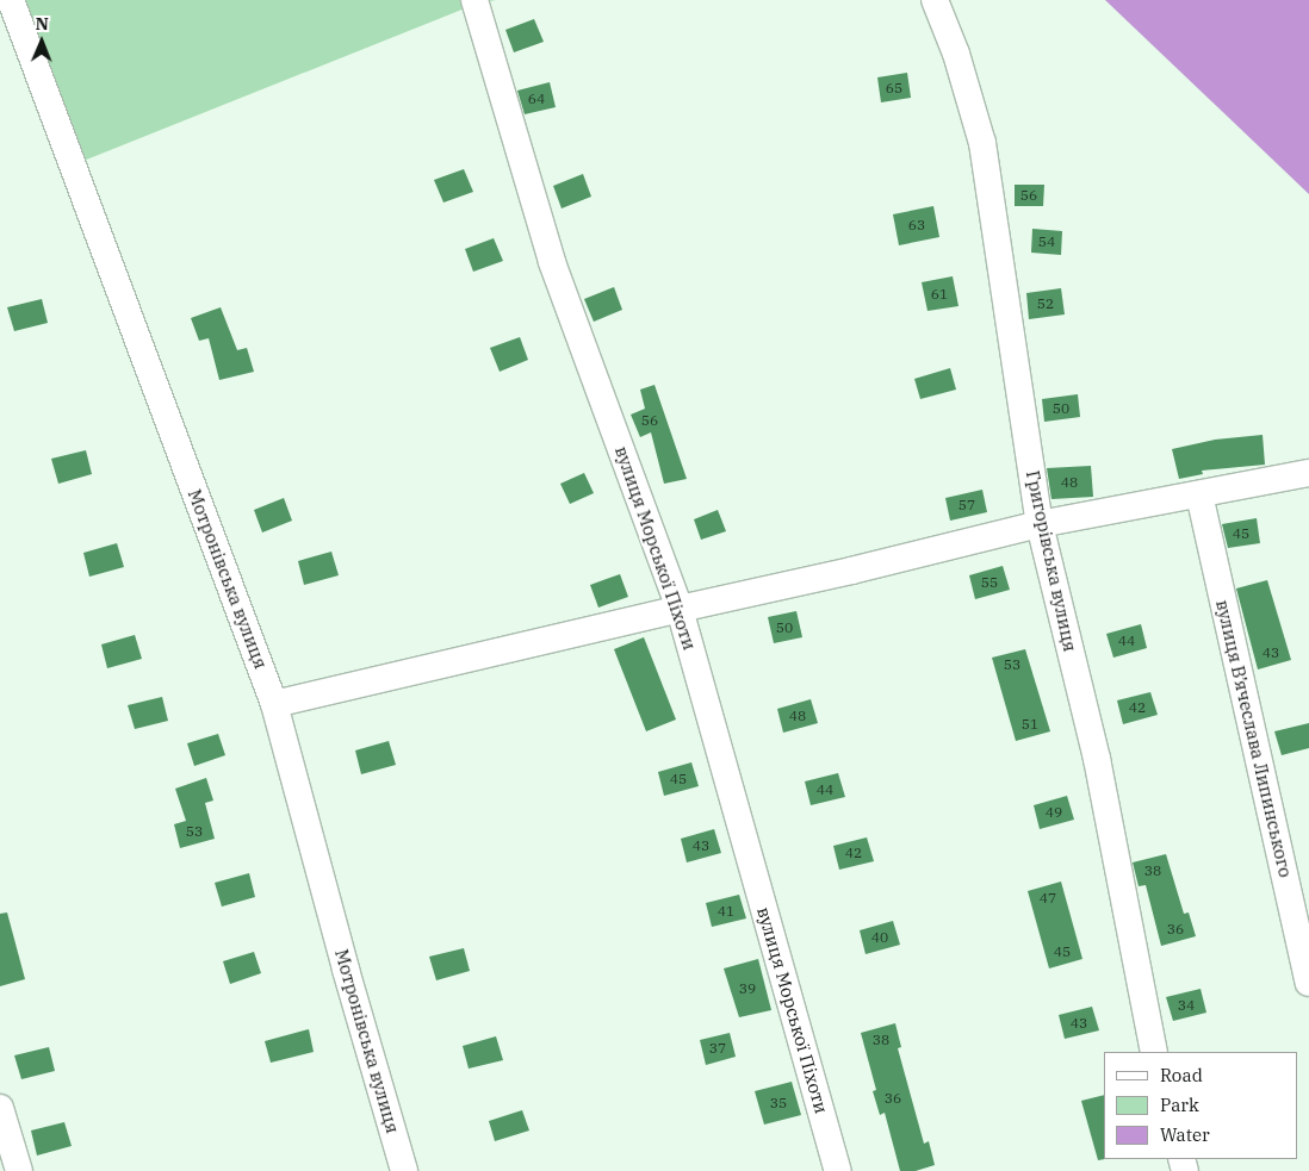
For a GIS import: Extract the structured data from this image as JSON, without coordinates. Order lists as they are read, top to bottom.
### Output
{
  "streets": {
    "street": [
      "вулиця Морської Піхоти",
      "Григорівська вулиця",
      "Мотронівська вулиця",
      "вулиця В’ячеслава Липинського"
    ]
  },
  "house_numbers": [
    "65",
    "64",
    "56",
    "63",
    "54",
    "61",
    "52",
    "50",
    "56",
    "48",
    "57",
    "45",
    "55",
    "50",
    "44",
    "43",
    "53",
    "42",
    "48",
    "51",
    "45",
    "44",
    "49",
    "53",
    "43",
    "42",
    "38",
    "47",
    "41",
    "36",
    "40",
    "45",
    "39",
    "34",
    "43",
    "38",
    "37",
    "36",
    "35"
  ],
  "legend": ["Road", "Park", "Water"],
  "north": "top"
}
